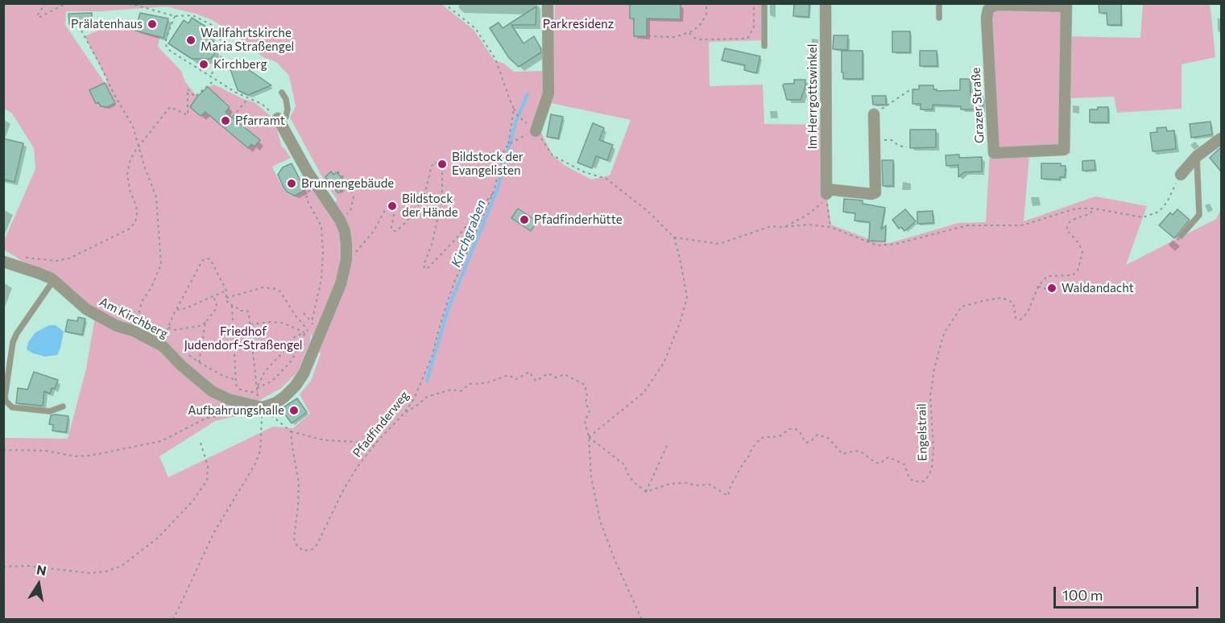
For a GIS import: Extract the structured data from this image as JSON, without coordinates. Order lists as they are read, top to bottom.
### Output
{
  "streets": {
    "street": ["Im Herrgottswinkel", "Grazer Straße", "Am Kirchberg"],
    "path": ["Pfadfinderweg", "Engelstrail"]
  },
  "water": ["Kirchgraben"],
  "parks": ["Parkresidenz", "Friedhof Judendorf-Straßengel"],
  "places": [
    "Prälatenhaus",
    "Wallfahrtskirche Maria Straßengel",
    "Kirchberg",
    "Pfarramt",
    "Bildstock der Evangelisten",
    "Brunnengebäude",
    "Bildstock der Hände",
    "Pfadfinderhütte",
    "Waldandacht",
    "Aufbahrungshalle"
  ],
  "scale_bar": "100 m",
  "north": "top"
}
